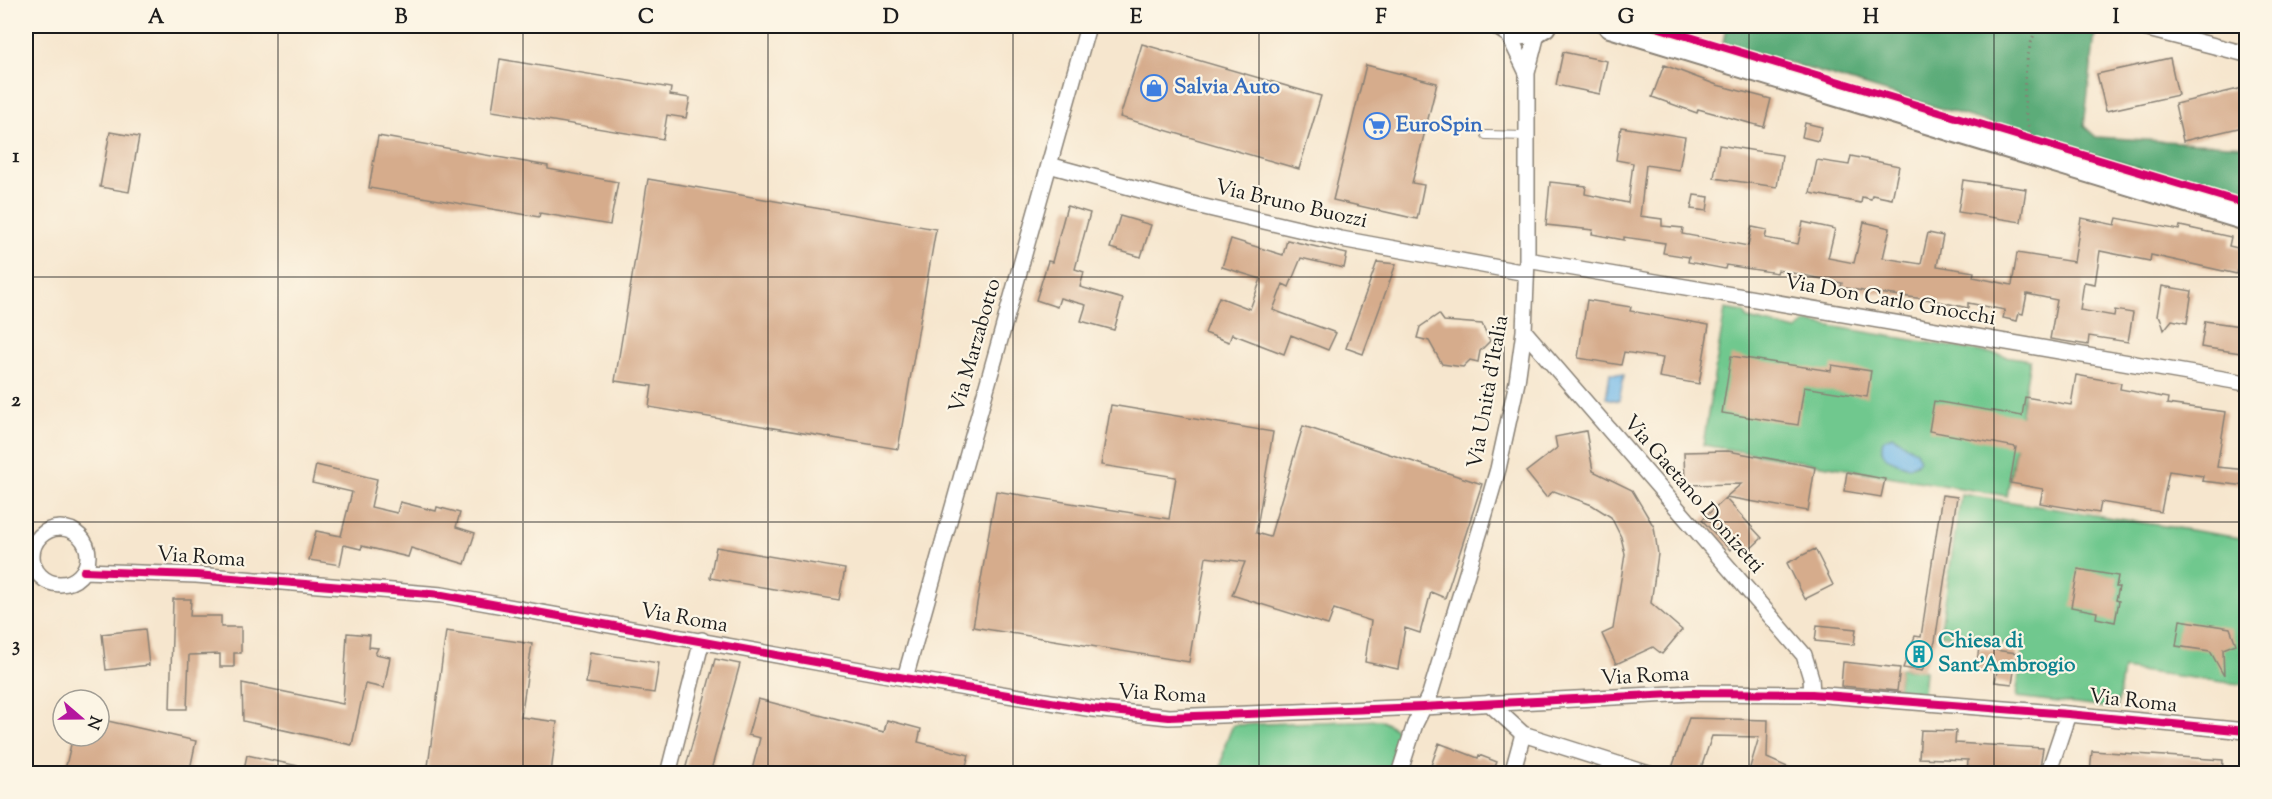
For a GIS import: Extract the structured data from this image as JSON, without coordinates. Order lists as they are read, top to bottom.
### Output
{
  "streets": {
    "street": [
      "Via Bruno Buozzi",
      "Via Don Carlo Gnocchi",
      "Via Marzabotto",
      "Via Unità d'Italia",
      "Via Gaetano Donizetti",
      "Via Roma"
    ]
  },
  "crossings": [
    ["Via Bruno Buozzi", "Via Don Carlo Gnocchi"],
    ["Via Bruno Buozzi", "Via Marzabotto"],
    ["Via Bruno Buozzi", "Via Unità d'Italia"],
    ["Via Don Carlo Gnocchi", "Via Unità d'Italia"],
    ["Via Marzabotto", "Via Roma"],
    ["Via Unità d'Italia", "Via Gaetano Donizetti"],
    ["Via Unità d'Italia", "Via Roma"],
    ["Via Gaetano Donizetti", "Via Roma"]
  ],
  "places": {
    "shop": ["Salvia Auto"],
    "supermarket": ["EuroSpin"],
    "building": ["Chiesa di Sant'Ambrogio"]
  },
  "north": "right",
  "grid": {
    "columns": [
      "A",
      "B",
      "C",
      "D",
      "E",
      "F",
      "G",
      "H",
      "I"
    ],
    "rows": ["1", "2", "3"]
  }
}
